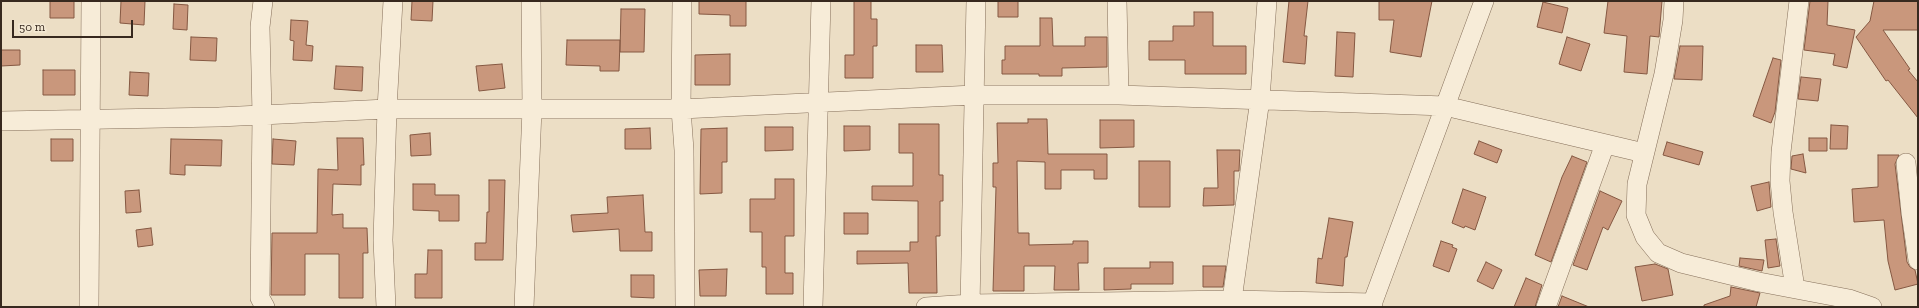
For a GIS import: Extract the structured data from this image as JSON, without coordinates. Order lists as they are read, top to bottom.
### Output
{
  "scale_bar": "50 m"
}
